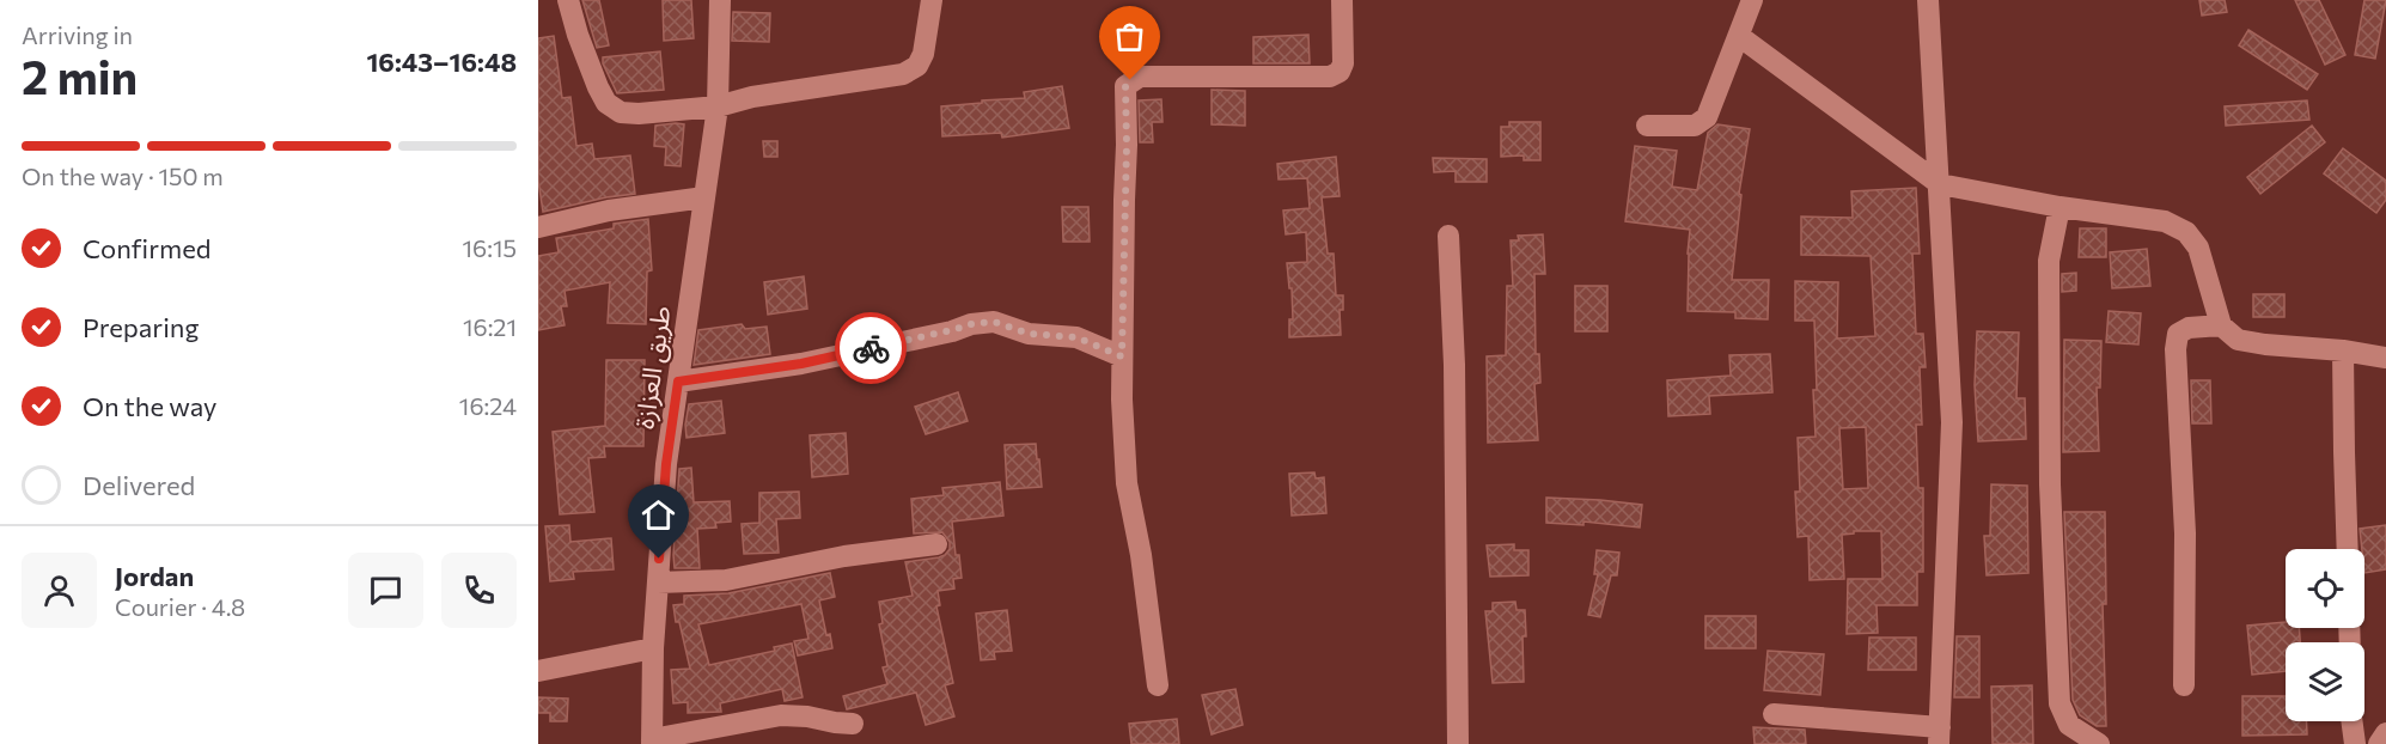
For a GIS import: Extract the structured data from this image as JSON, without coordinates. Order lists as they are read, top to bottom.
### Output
{
  "streets": {
    "street": ["طريق العزازة"]
  },
  "page": {
    "heading": ["2 min", "Arriving in", "16:43–16:48"],
    "panel": ["Jordan", "Courier · 4.8"],
    "bar": "On the way · 150 m",
    "list": [
      ["Confirmed", "16:15"],
      ["Preparing", "16:21"],
      ["On the way", "16:24"],
      "Delivered"
    ]
  }
}
